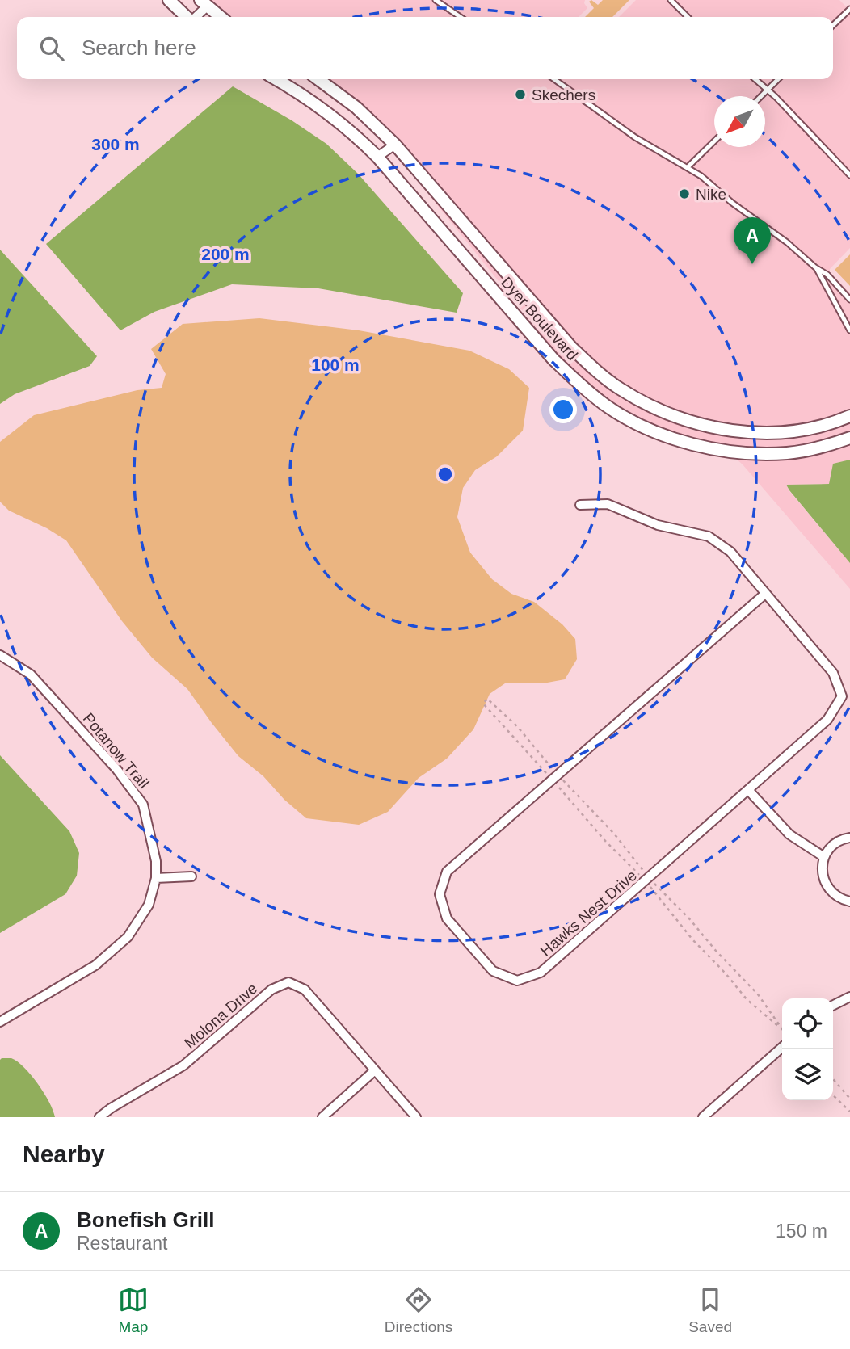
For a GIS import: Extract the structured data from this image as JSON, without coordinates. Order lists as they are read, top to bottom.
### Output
{
  "streets": {
    "street": [
      "Dyer Boulevard",
      "Potanow Trail",
      "Hawks Nest Drive",
      "Molona Drive"
    ]
  },
  "places": ["Skechers", "Nike"],
  "north": "bottom left",
  "page": {
    "search": "Search here",
    "pins": "A",
    "heading": "Nearby",
    "list": [
      {
        "mark": "A",
        "name": "Bonefish Grill",
        "note": "Restaurant",
        "value": "150 m"
      }
    ],
    "nav": ["Map", "Directions", "Saved"]
  },
  "rings": ["300 m", "200 m", "100 m"]
}
